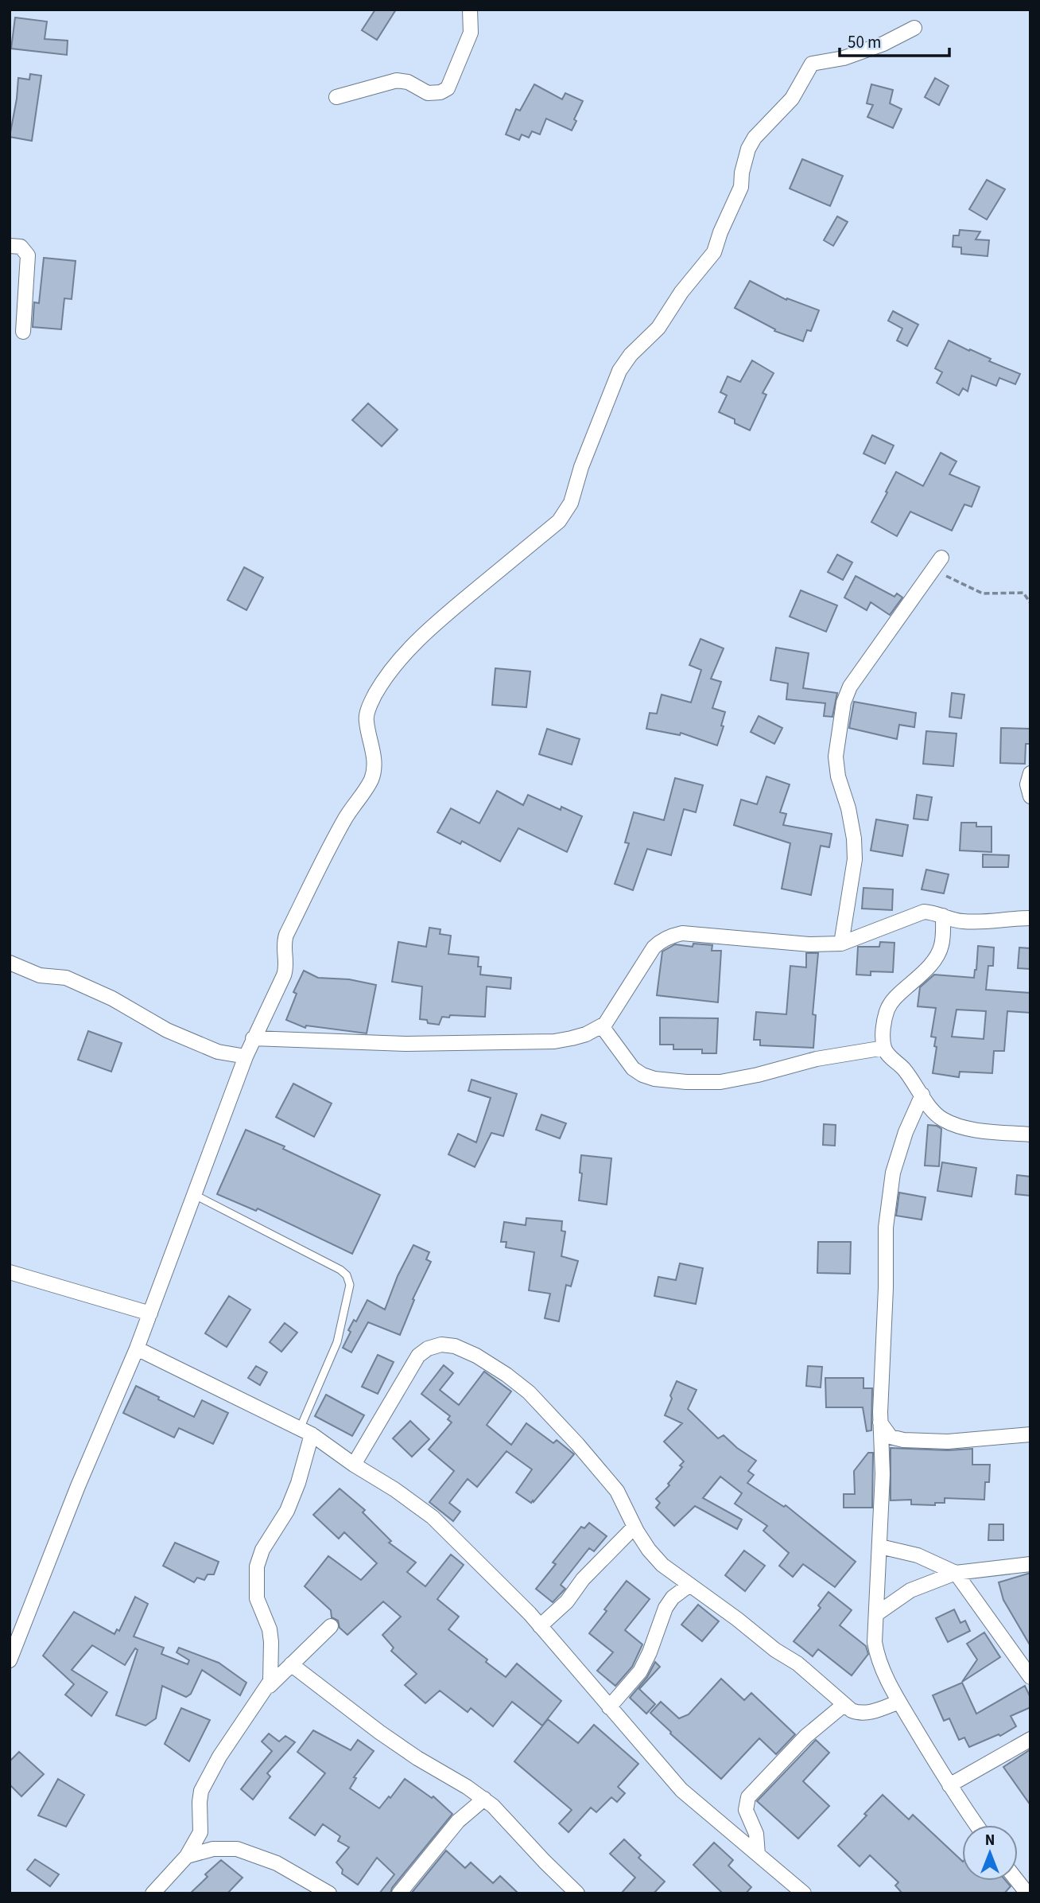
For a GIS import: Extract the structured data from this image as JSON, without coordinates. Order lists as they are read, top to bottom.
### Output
{
  "scale_bar": "50 m",
  "north": "top"
}
